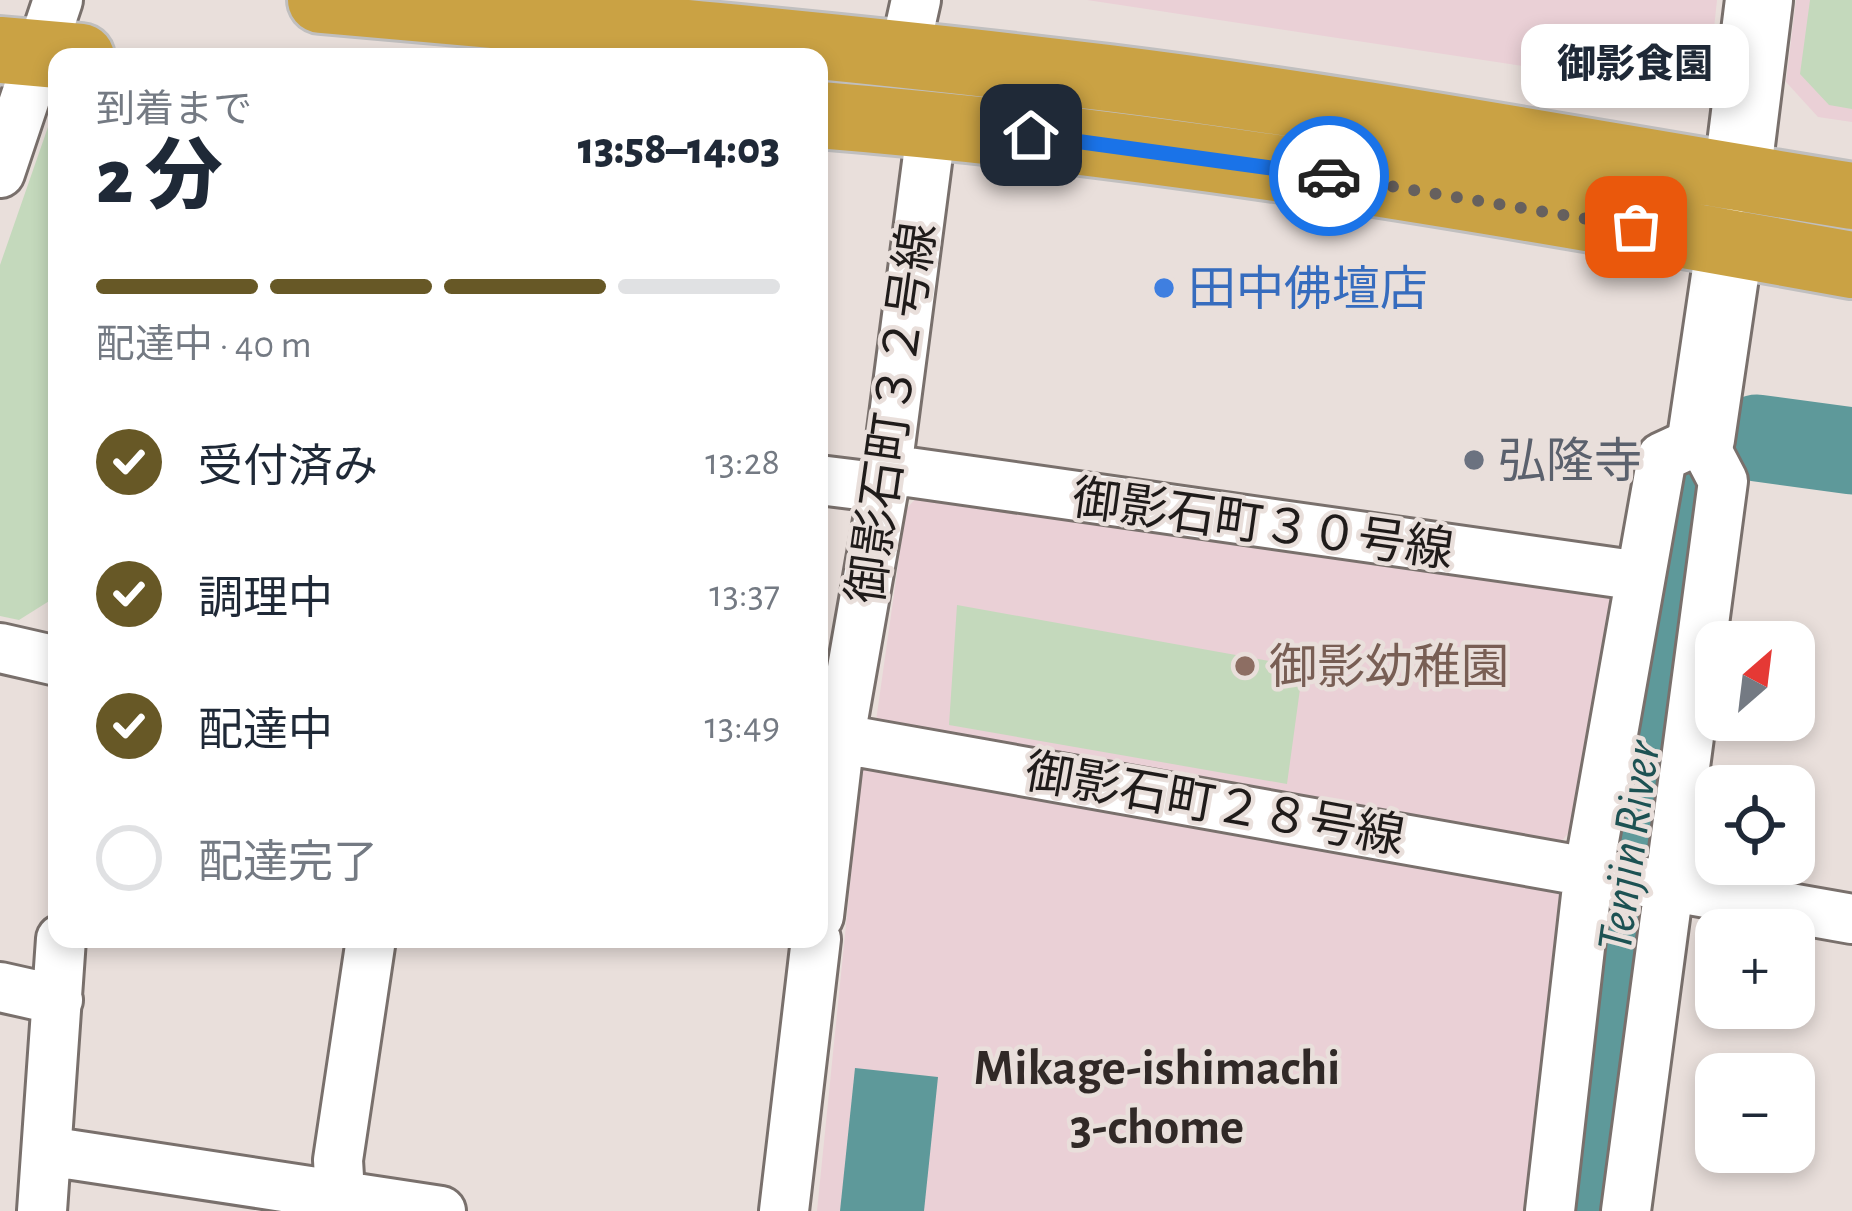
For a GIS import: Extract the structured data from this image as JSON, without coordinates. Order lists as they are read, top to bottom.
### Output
{
  "streets": {
    "street": ["御影石町３２号線", "御影石町３０号線", "御影石町２８号線"]
  },
  "crossings": [
    ["御影石町３２号線", "御影石町３０号線"],
    ["御影石町３２号線", "御影石町２８号線"]
  ],
  "districts": ["Mikage-ishimachi 3-chome"],
  "water": ["Tenjin River"],
  "places": [
    "御影食園",
    "田中佛壇店",
    "弘隆寺",
    "御影幼稚園"
  ],
  "north": "top right",
  "page": {
    "bubble": "御影食園",
    "heading": ["2 分", "到着まで", "13:58–14:03"],
    "bar": "配達中 · 40 m",
    "list": [
      ["受付済み", "13:28"],
      ["調理中", "13:37"],
      ["配達中", "13:49"],
      "配達完了"
    ],
    "map_buttons": ["+", "−"]
  }
}
